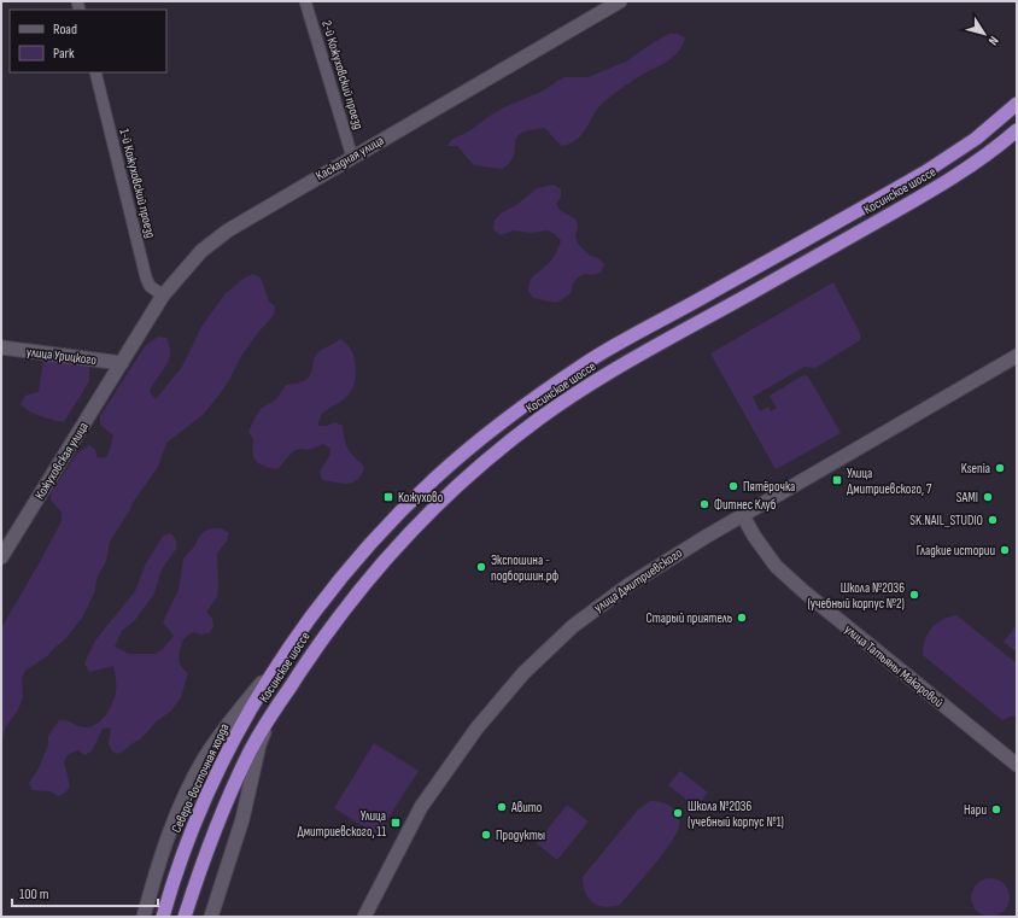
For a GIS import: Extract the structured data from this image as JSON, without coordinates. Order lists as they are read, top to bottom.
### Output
{
  "streets": {
    "highway": ["Косинское шоссе", "Северо-восточная хорда"],
    "street": [
      "2-й Кожуховский проезд",
      "Каскадная улица",
      "1-й Кожуховский проезд",
      "улица Урицкого",
      "Кожуховская улица",
      "улица Дмитриевского",
      "улица Татьяны Макаровой"
    ]
  },
  "crossings": [
    ["2-й Кожуховский проезд", "Каскадная улица"],
    ["Каскадная улица", "1-й Кожуховский проезд"],
    ["Каскадная улица", "улица Урицкого"],
    ["Каскадная улица", "Кожуховская улица"],
    ["Косинское шоссе", "Северо-восточная хорда"],
    ["улица Урицкого", "Кожуховская улица"],
    ["улица Дмитриевского", "улица Татьяны Макаровой"]
  ],
  "places": {
    "other": [
      "Ksenia",
      "Пятёрочка",
      "SAMI",
      "Фитнес Клуб",
      "SK.NAIL_STUDIO",
      "Гладкие истории",
      "Экспошина - подборшин.рф",
      "Школа №2036 (учебный корпус №2)",
      "Старый приятель",
      "Авито",
      "Нари",
      "Школа №2036 (учебный корпус №1)",
      "Продукты"
    ],
    "transit": ["Улица Дмитриевского, 7", "Кожухово", "Улица Дмитриевского, 11"]
  },
  "legend": ["Road", "Park"],
  "scale_bar": "100 m",
  "north": "bottom right"
}
